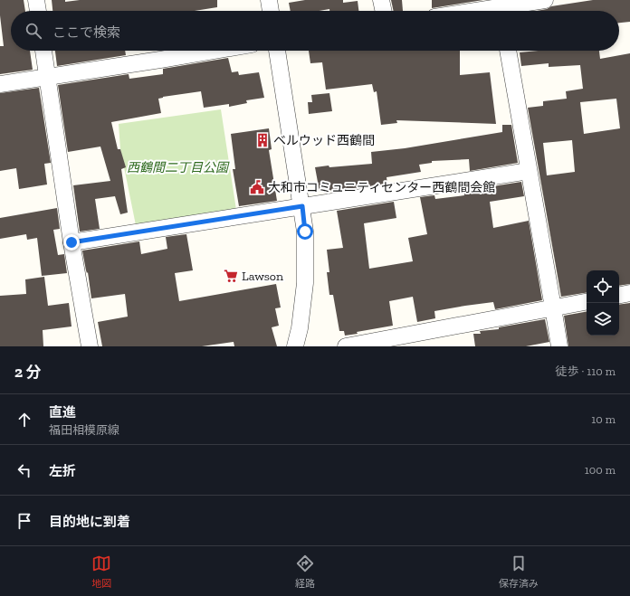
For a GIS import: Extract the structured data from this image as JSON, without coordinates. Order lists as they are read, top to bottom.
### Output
{
  "parks": ["西鶴間二丁目公園"],
  "places": {
    "building": ["ベルウッド西鶴間"],
    "public building": ["大和市コミュニティセンター西鶴間会館"],
    "supermarket": ["Lawson"]
  },
  "page": {
    "search": "ここで検索",
    "heading": ["2 分", "徒歩 · 110 m"],
    "list": [
      ["直進", "福田相模原線", "10 m"],
      ["左折", "100 m"],
      "目的地に到着"
    ],
    "nav": ["地図", "経路", "保存済み"]
  }
}
